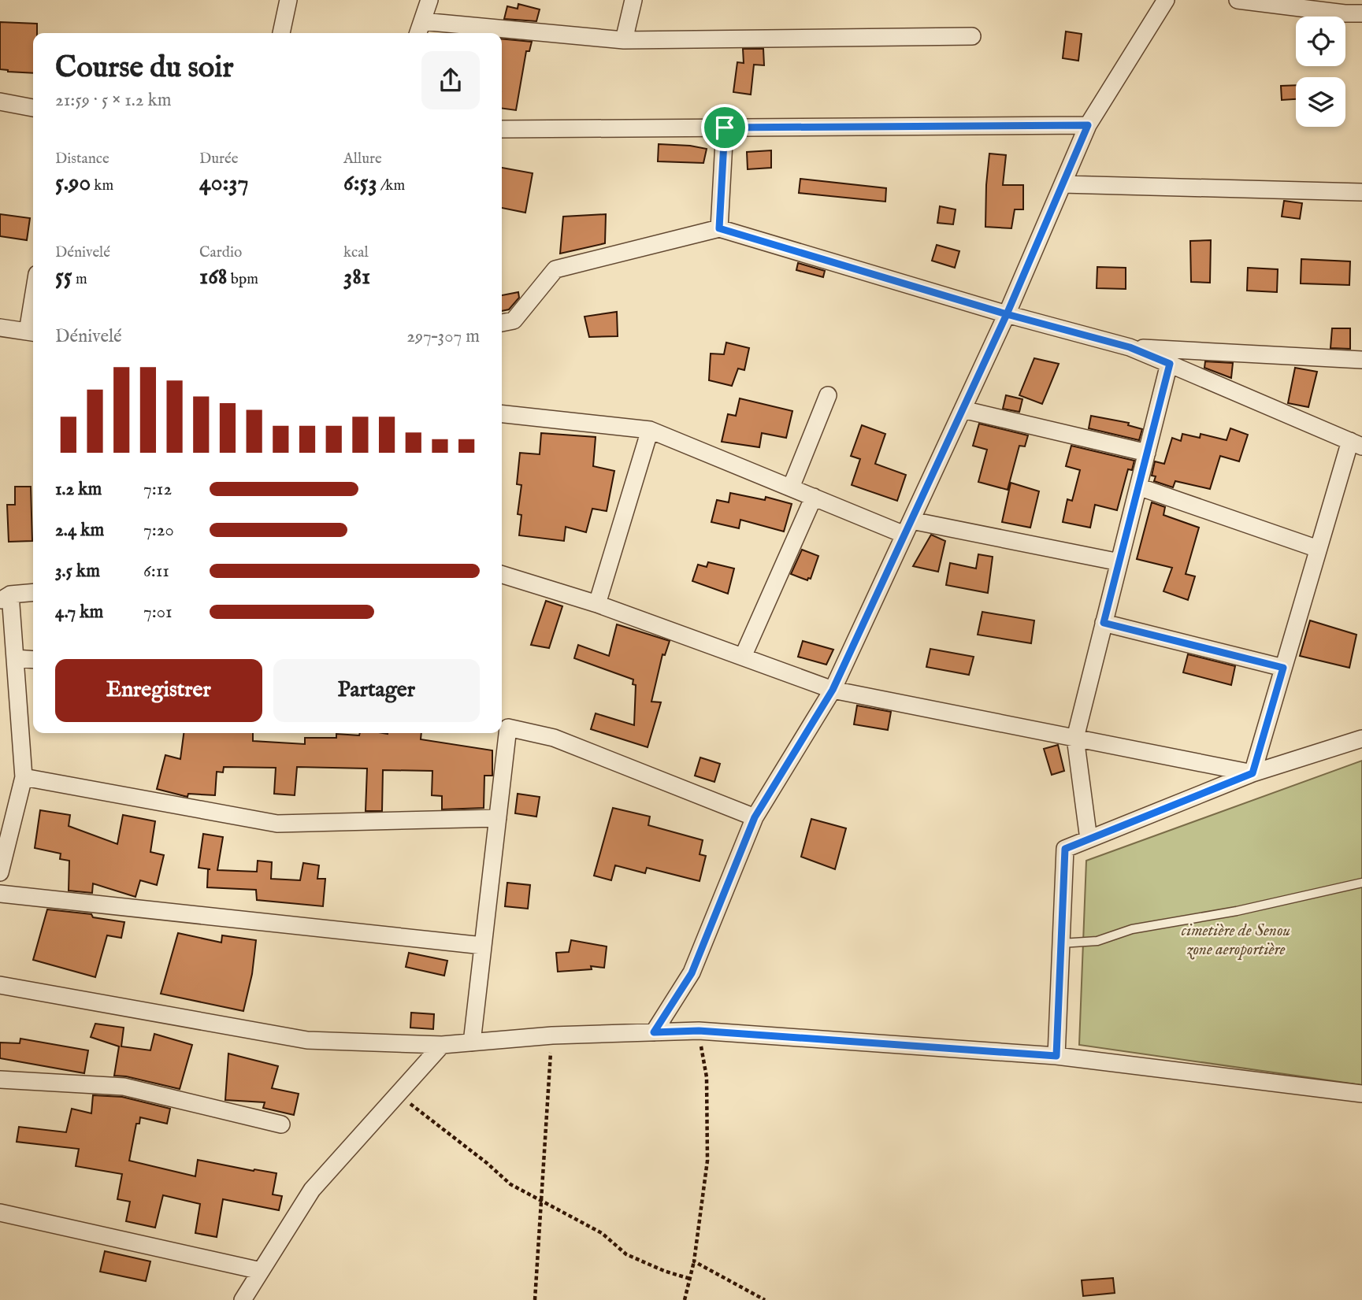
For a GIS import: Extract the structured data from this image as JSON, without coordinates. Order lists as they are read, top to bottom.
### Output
{
  "parks": ["cimetière de Senou zone aeroportière"],
  "page": {
    "heading": ["Course du soir", "21:59 · 5 × 1.2 km"],
    "stats": [
      ["Distance", "5.90 km"],
      ["Durée", "40:37"],
      ["Allure", "6:53 /km"],
      ["Dénivelé", "55 m"],
      ["Cardio", "168 bpm"],
      ["kcal", "381"]
    ],
    "chart": ["Dénivelé", "297–307 m"],
    "list": [
      {
        "name": "1.2 km",
        "note": "7:12"
      },
      {
        "name": "2.4 km",
        "note": "7:20"
      },
      {
        "name": "3.5 km",
        "note": "6:11"
      },
      {
        "name": "4.7 km",
        "note": "7:01"
      }
    ],
    "buttons": ["Enregistrer", "Partager"]
  }
}
